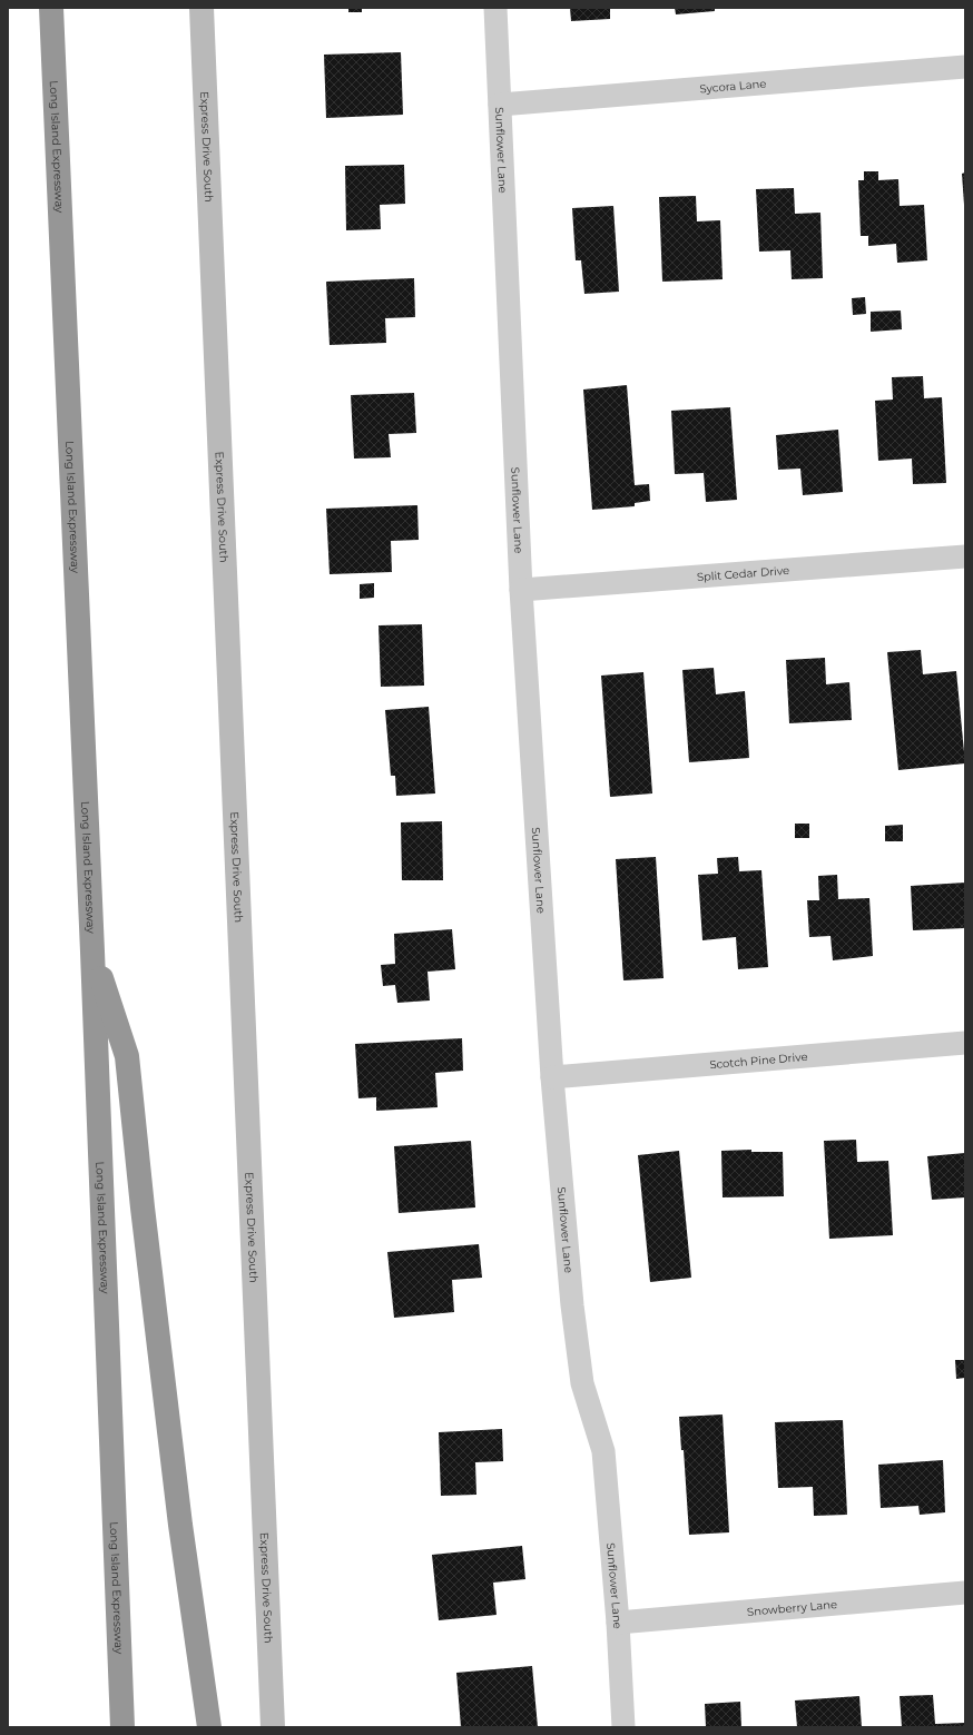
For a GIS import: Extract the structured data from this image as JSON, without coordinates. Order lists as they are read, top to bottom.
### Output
{
  "streets": {
    "highway": ["Long Island Expressway"],
    "main road": ["Express Drive South"],
    "street": [
      "Sycora Lane",
      "Sunflower Lane",
      "Split Cedar Drive",
      "Scotch Pine Drive",
      "Snowberry Lane"
    ]
  },
  "crossings": [
    ["Sycora Lane", "Sunflower Lane"],
    ["Sunflower Lane", "Split Cedar Drive"],
    ["Sunflower Lane", "Scotch Pine Drive"],
    ["Sunflower Lane", "Snowberry Lane"]
  ]
}
